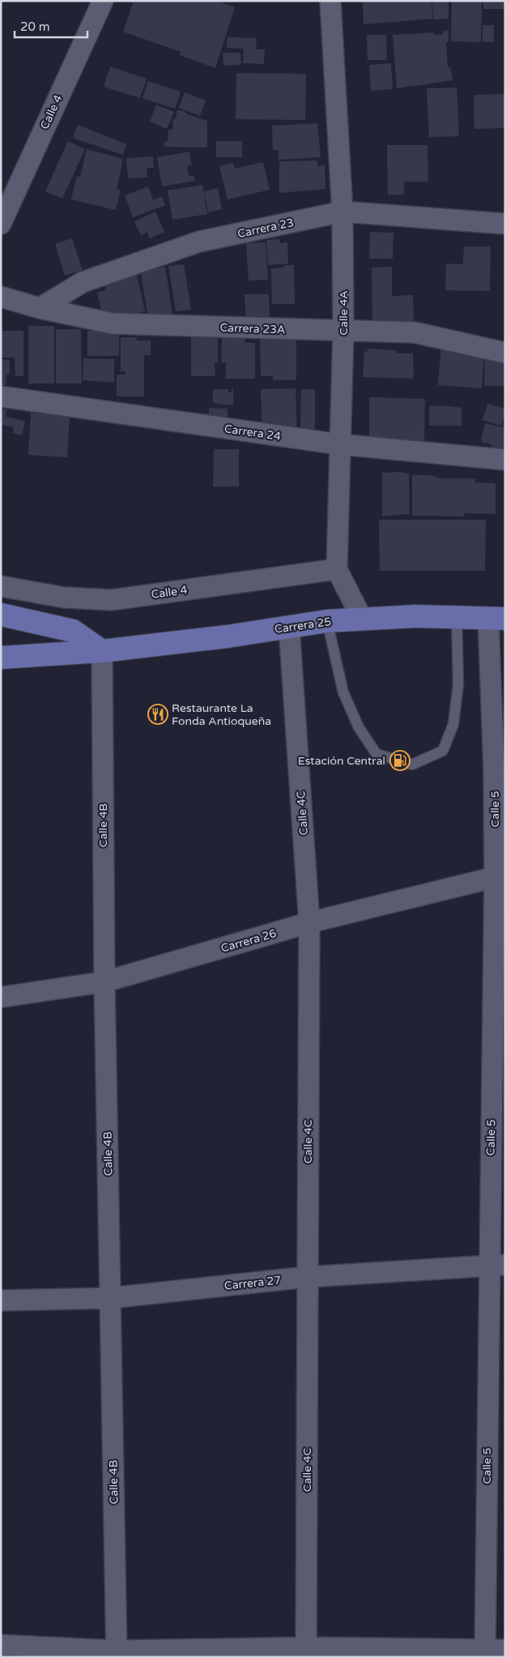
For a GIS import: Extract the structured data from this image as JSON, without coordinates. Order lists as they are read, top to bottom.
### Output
{
  "streets": {
    "main road": ["Carrera 25"],
    "street": [
      "Calle 4",
      "Carrera 23",
      "Calle 4A",
      "Carrera 23A",
      "Carrera 24",
      "Calle 5",
      "Calle 4C",
      "Calle 4B",
      "Carrera 26",
      "Carrera 27"
    ]
  },
  "crossings": [
    ["Calle 4", "Calle 4A"],
    ["Carrera 23", "Calle 4A"],
    ["Carrera 23", "Carrera 23A"],
    ["Calle 4A", "Carrera 23A"],
    ["Calle 4A", "Carrera 24"],
    ["Calle 4A", "Carrera 25"],
    ["Carrera 25", "Calle 5"],
    ["Carrera 25", "Calle 4C"],
    ["Carrera 25", "Calle 4B"],
    ["Calle 5", "Carrera 26"],
    ["Calle 5", "Carrera 27"],
    ["Calle 4C", "Carrera 26"],
    ["Calle 4C", "Carrera 27"],
    ["Calle 4B", "Carrera 26"],
    ["Calle 4B", "Carrera 27"]
  ],
  "places": {
    "restaurant": ["Restaurante La Fonda Antioqueña"],
    "fuel station": ["Estación Central"]
  },
  "scale_bar": "20 m"
}
